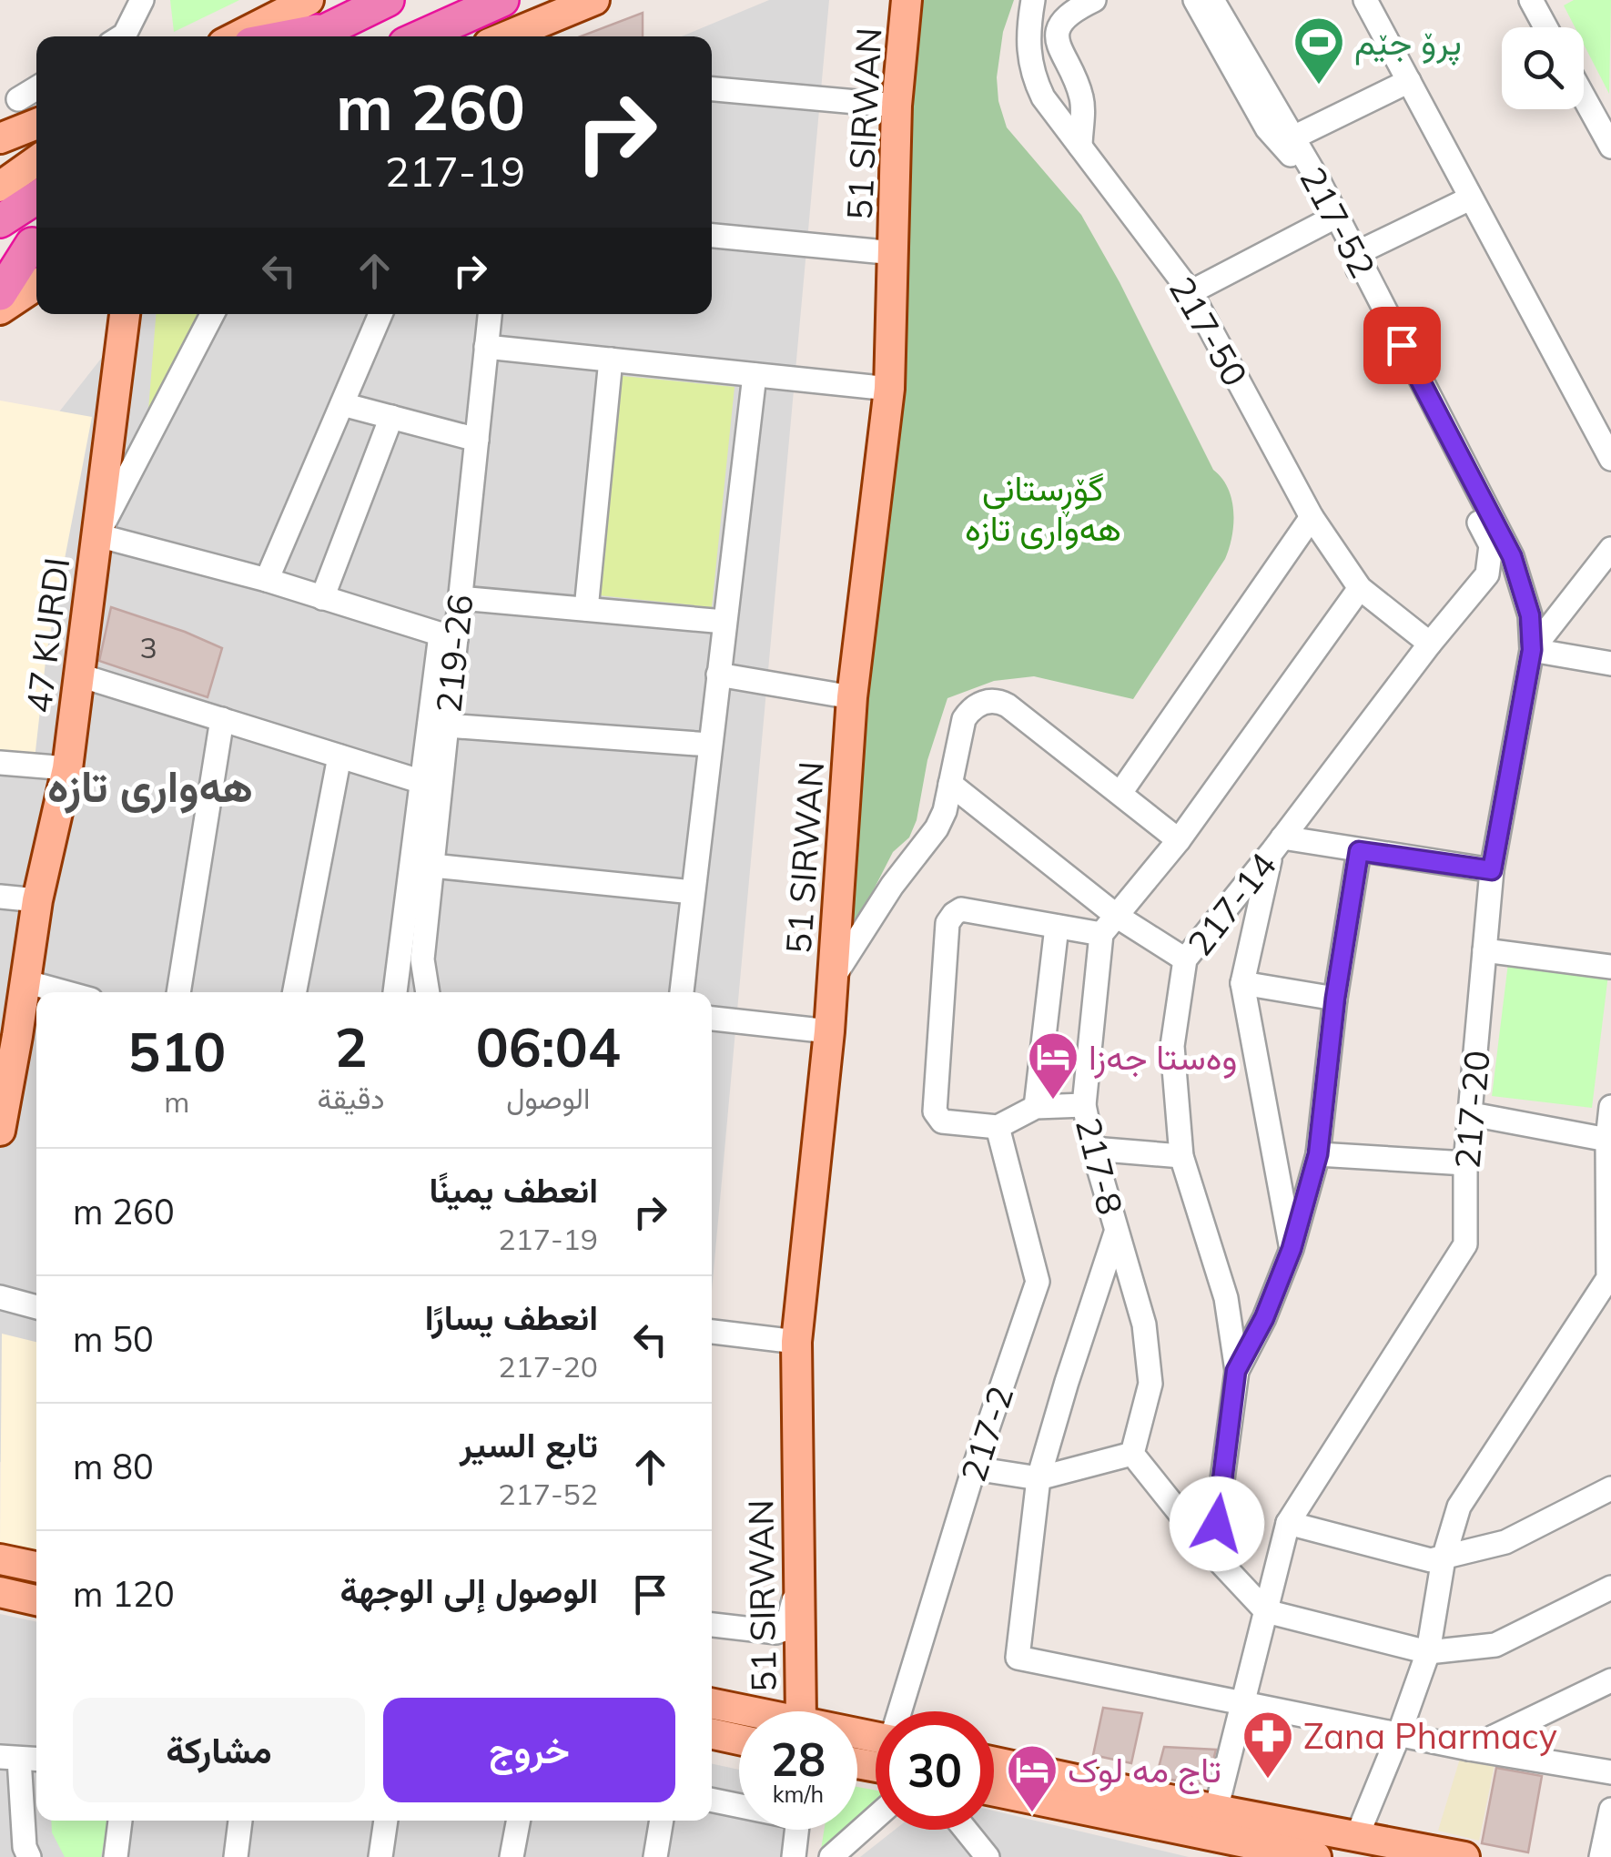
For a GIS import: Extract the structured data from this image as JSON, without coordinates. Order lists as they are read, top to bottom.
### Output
{
  "streets": {
    "main road": ["51 SIRWAN", "47 KURDI"],
    "street": [
      "217-52",
      "217-50",
      "219-26",
      "217-14",
      "217-20",
      "217-8",
      "217-2"
    ]
  },
  "crossings": [
    ["217-52", "217-14"],
    ["217-52", "217-20"],
    ["217-50", "217-14"]
  ],
  "districts": ["هەواری تازە"],
  "parks": ["گۆڕستانی هەواری تازە"],
  "places": {
    "sports": ["پرۆ جێم"],
    "hotel": ["وەستا جەزا", "تاج مه لوک"],
    "pharmacy": ["Zana Pharmacy"]
  },
  "house_numbers": ["3"],
  "page": {
    "turn": ["260 m", "217-19"],
    "eta": [
      "06:04",
      "الوصول",
      "2",
      "دقيقة",
      "510",
      "m"
    ],
    "list": [
      {
        "name": "انعطف يمينًا",
        "note": "217-19",
        "value": "260 m"
      },
      {
        "name": "انعطف يسارًا",
        "note": "217-20",
        "value": "50 m"
      },
      {
        "name": "تابع السير",
        "note": "217-52",
        "value": "80 m"
      },
      {
        "name": "الوصول إلى الوجهة",
        "value": "120 m"
      }
    ],
    "buttons": ["خروج", "مشاركة"],
    "speed": "28 km/h",
    "limit": "30"
  }
}
